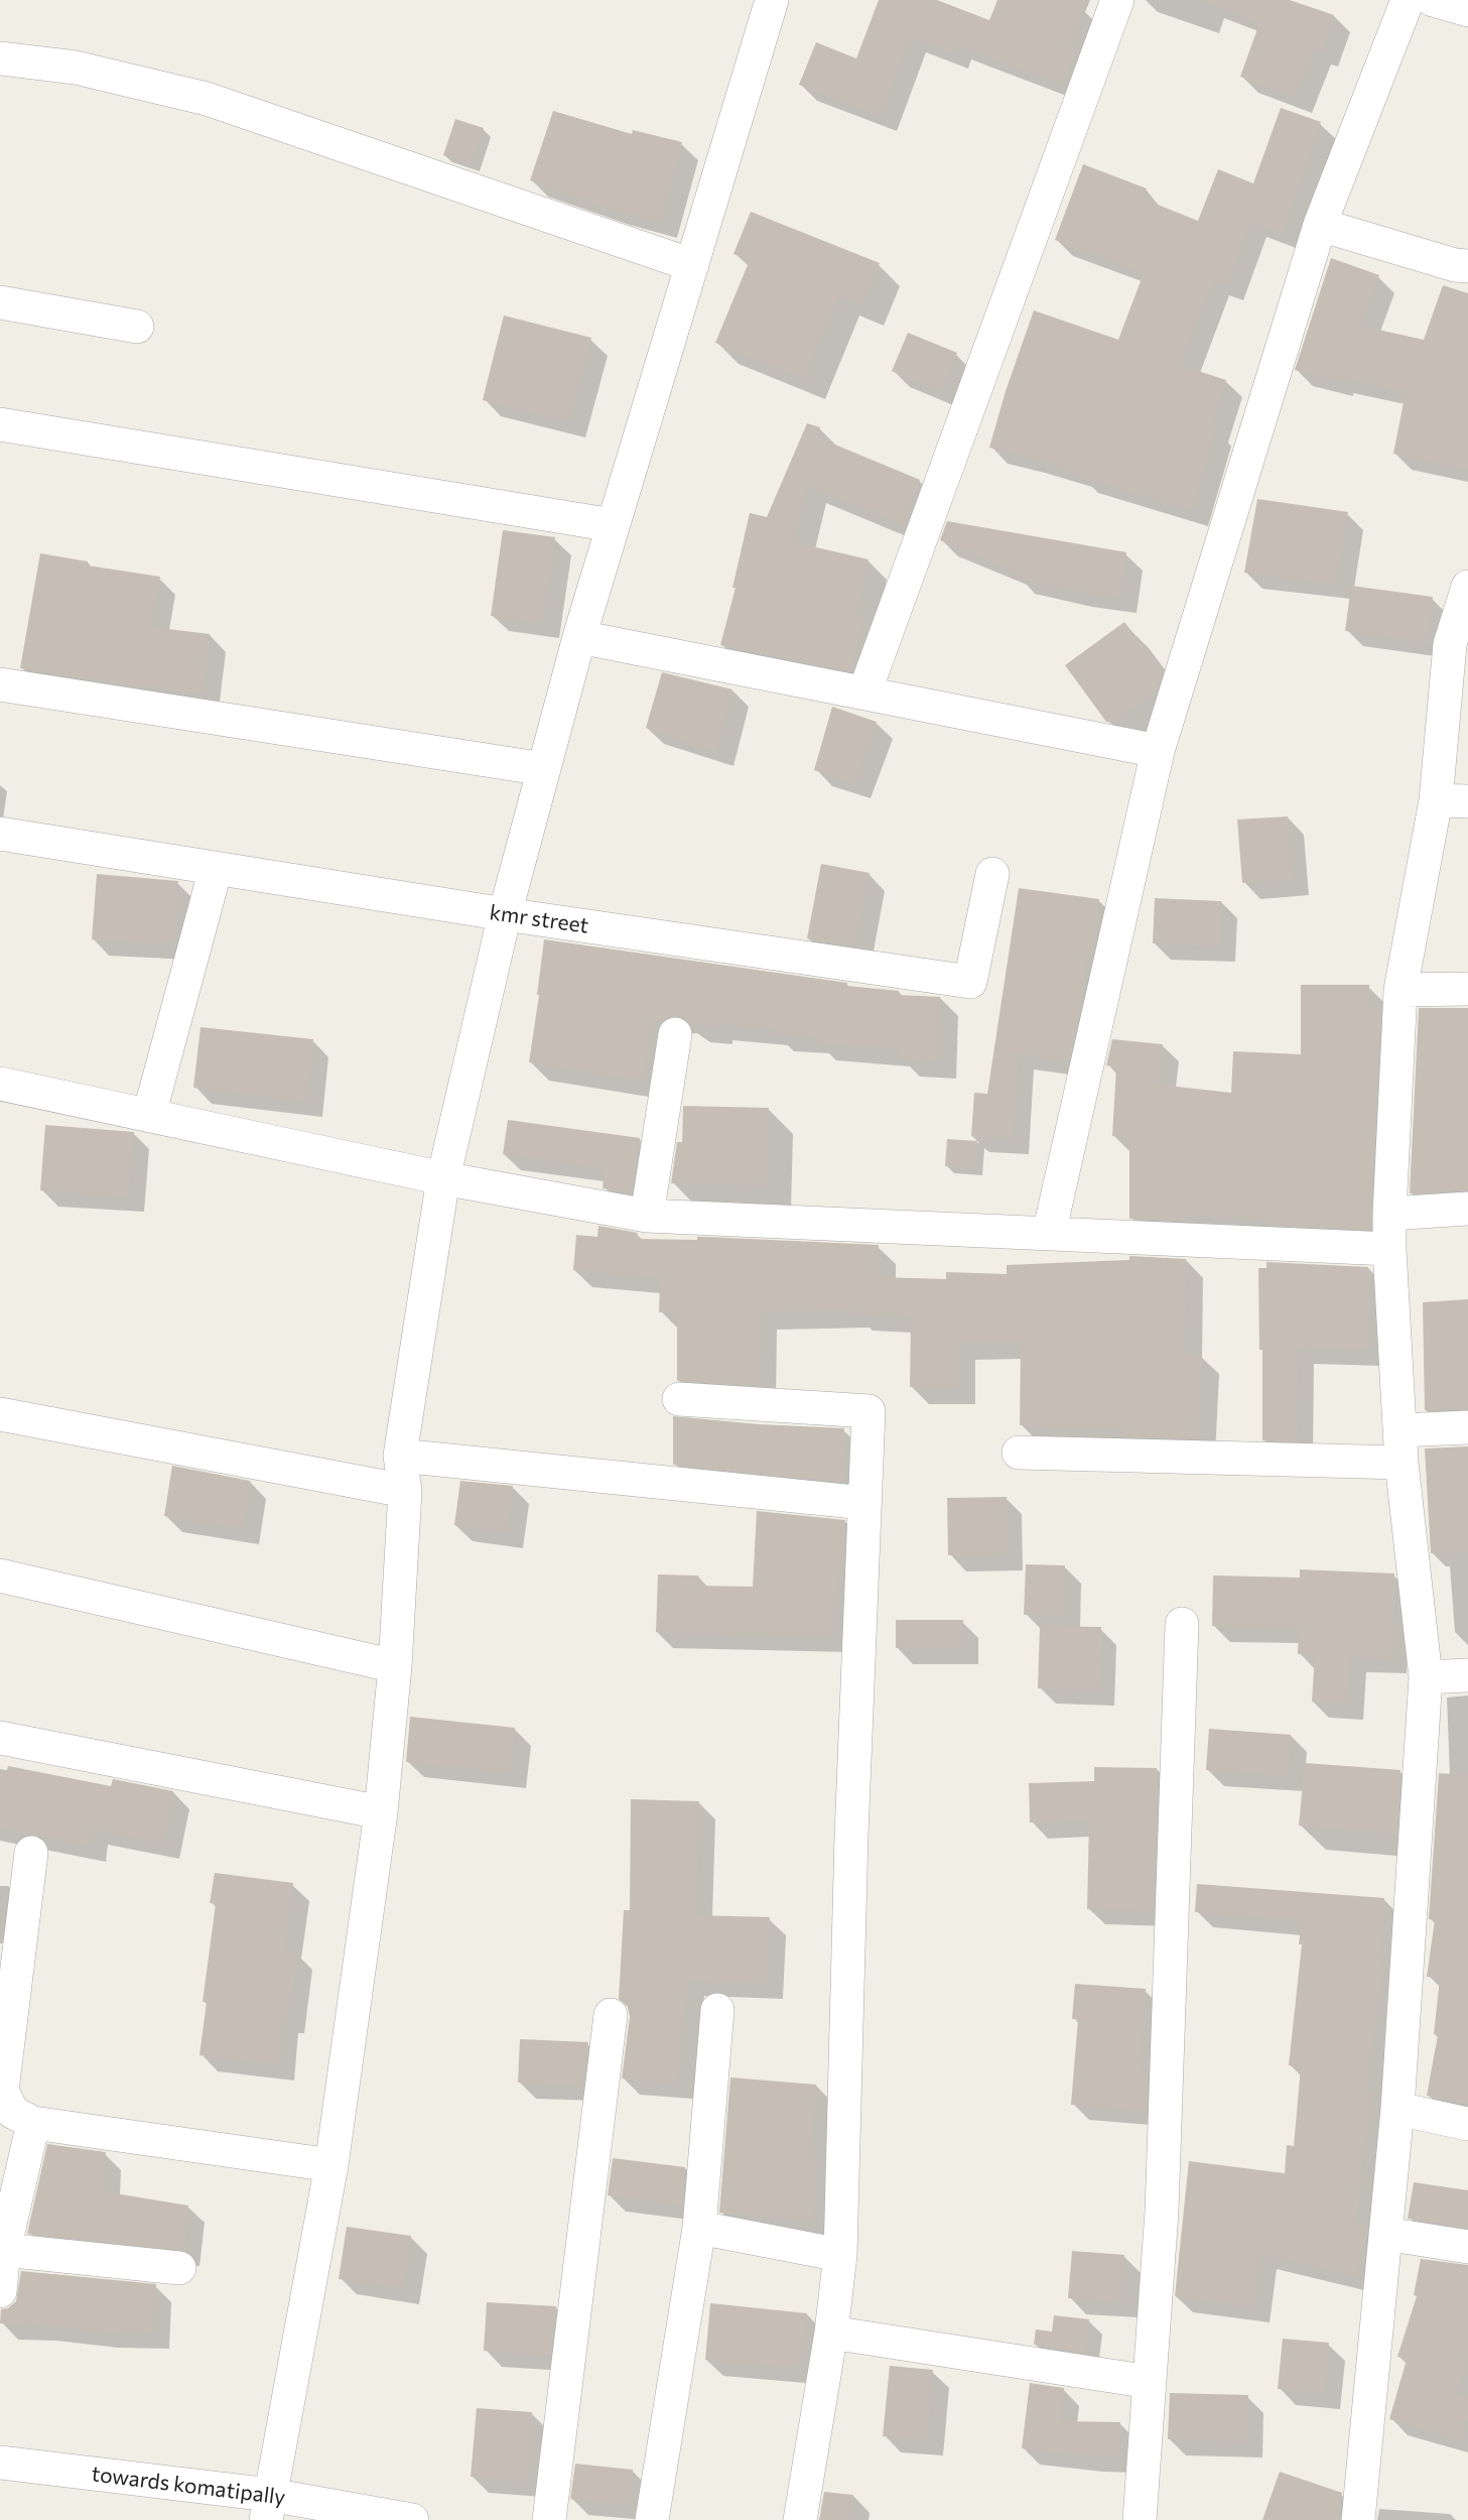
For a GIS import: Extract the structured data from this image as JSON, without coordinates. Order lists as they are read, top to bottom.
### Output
{
  "streets": {
    "street": ["kmr street", "towards komatipally"]
  }
}
